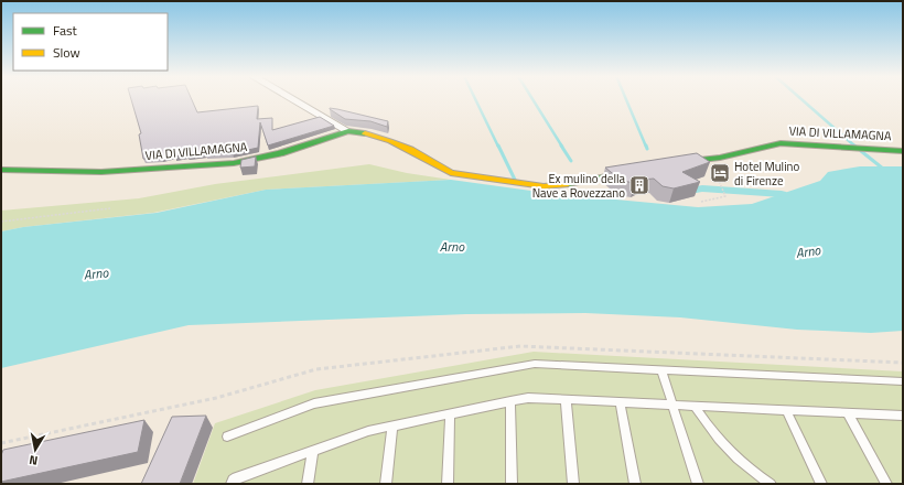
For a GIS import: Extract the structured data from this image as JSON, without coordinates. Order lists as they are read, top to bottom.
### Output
{
  "streets": {
    "street": ["VIA DI VILLAMAGNA"]
  },
  "water": ["Arno"],
  "places": {
    "hotel": ["Hotel Mulino di Firenze"],
    "building": ["Ex mulino della Nave a Rovezzano"]
  },
  "legend": ["Fast", "Slow"],
  "north": "bottom"
}
